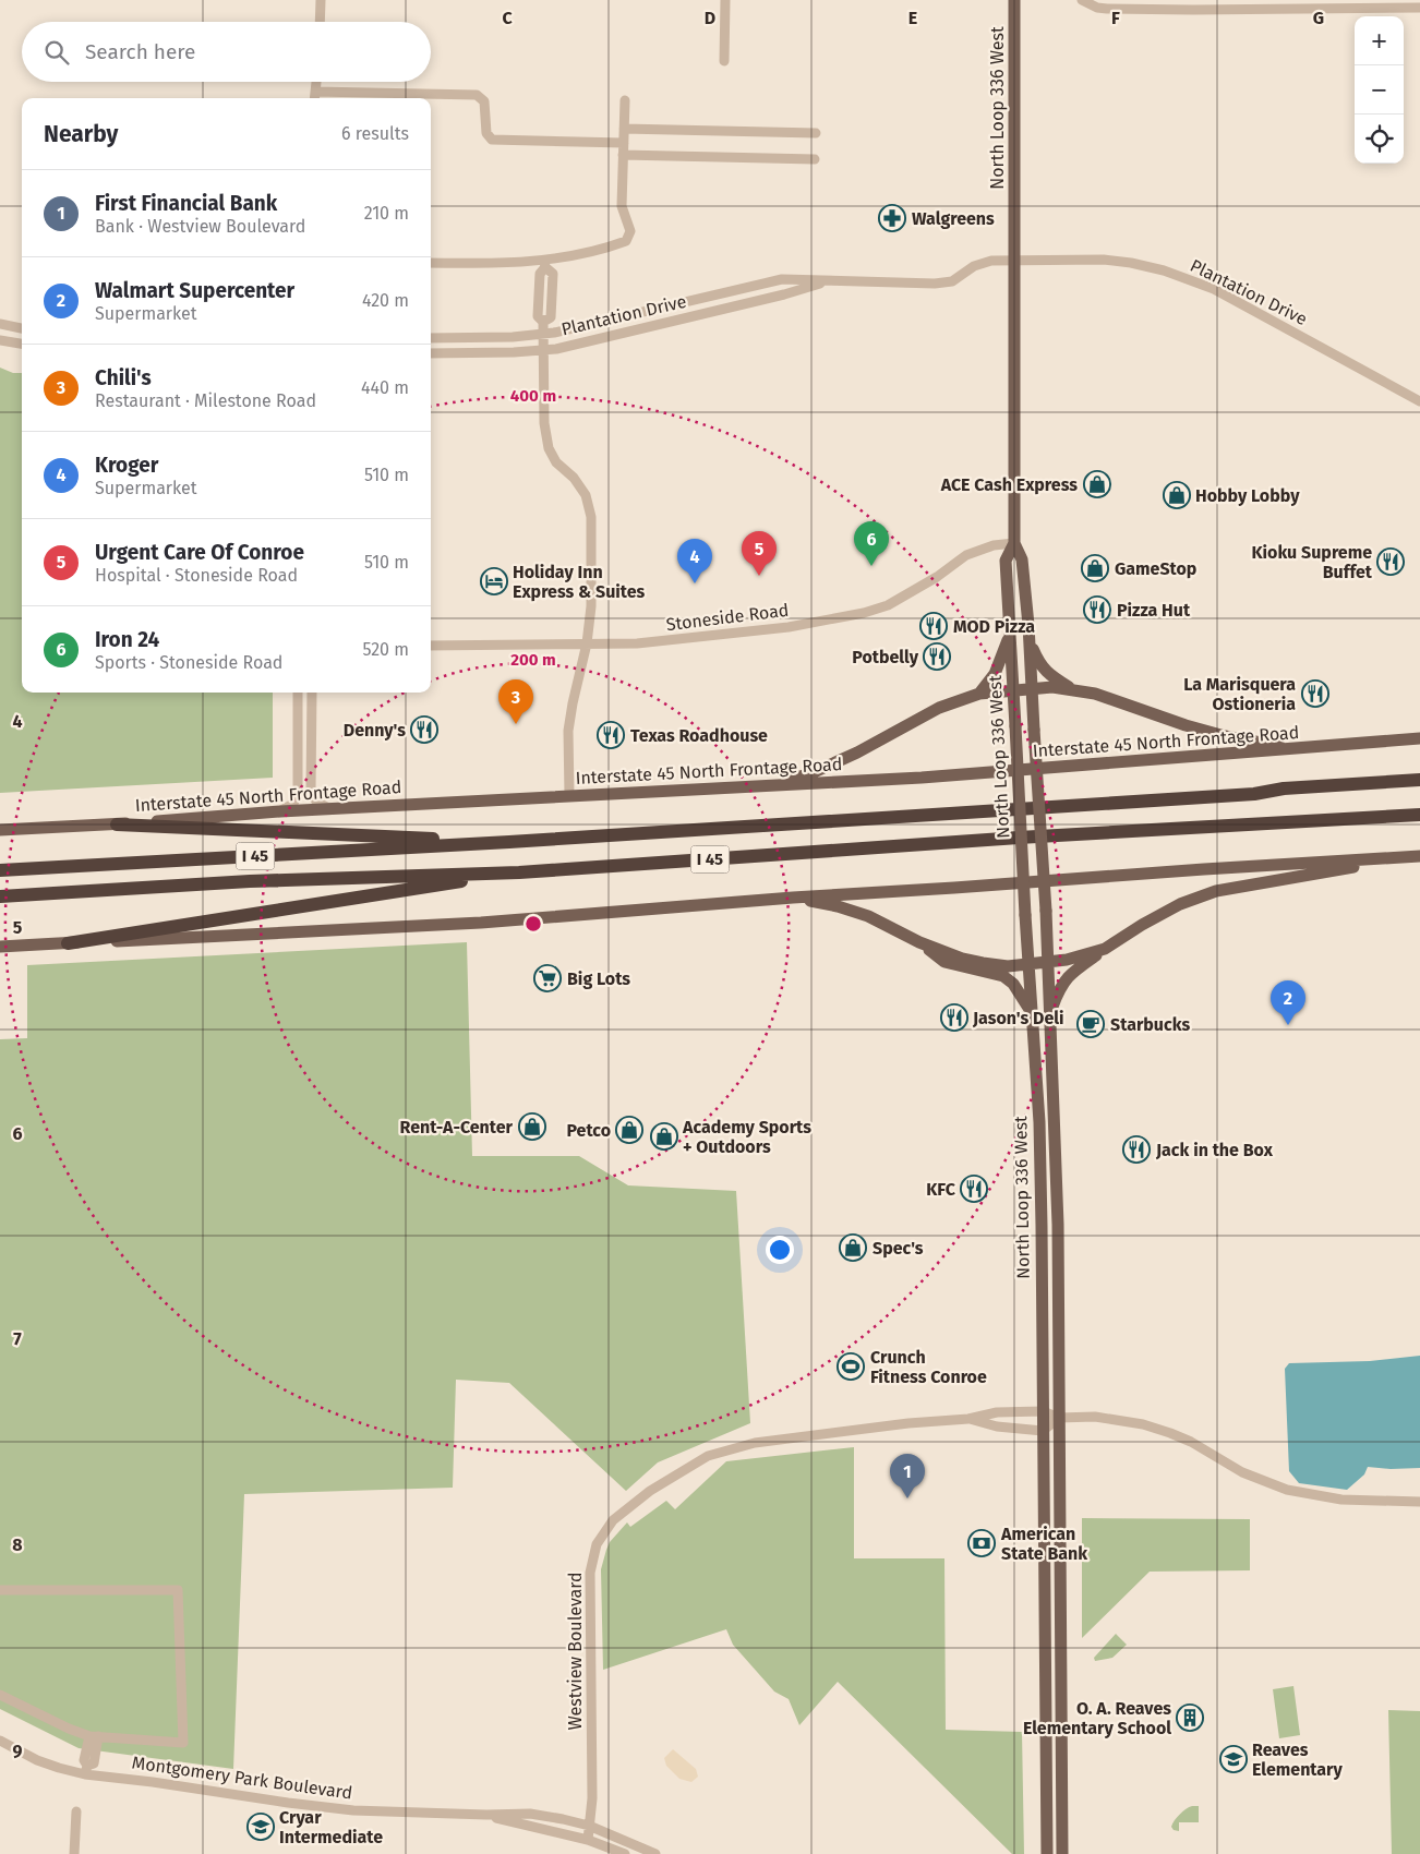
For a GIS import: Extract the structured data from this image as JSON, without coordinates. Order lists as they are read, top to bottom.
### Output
{
  "streets": {
    "highway": ["I 45"],
    "main road": ["North Loop 336 West", "Interstate 45 North Frontage Road"],
    "street": [
      "Plantation Drive",
      "Stoneside Road",
      "Westview Boulevard",
      "Montgomery Park Boulevard"
    ]
  },
  "crossings": [
    ["North Loop 336 West", "Plantation Drive"],
    ["North Loop 336 West", "Stoneside Road"],
    ["North Loop 336 West", "Westview Boulevard"],
    ["Westview Boulevard", "Montgomery Park Boulevard"]
  ],
  "places": {
    "pharmacy": ["Walgreens"],
    "shop": [
      "ACE Cash Express",
      "Hobby Lobby",
      "GameStop",
      "Rent-A-Center",
      "Petco",
      "Academy Sports + Outdoors",
      "Spec's"
    ],
    "restaurant": [
      "Kioku Supreme Buffet",
      "Pizza Hut",
      "MOD Pizza",
      "Potbelly",
      "La Marisquera Ostioneria",
      "Denny's",
      "Texas Roadhouse",
      "Jason's Deli",
      "Jack in the Box",
      "KFC"
    ],
    "hotel": ["Holiday Inn Express & Suites"],
    "supermarket": ["Big Lots"],
    "cafe": ["Starbucks"],
    "sports": ["Crunch Fitness Conroe"],
    "bank": ["American State Bank"],
    "building": ["O. A. Reaves Elementary School"],
    "school or university": ["Reaves Elementary", "Cryar Intermediate"]
  },
  "page": {
    "map_buttons": ["+", "−"],
    "search": "Search here",
    "heading": ["Nearby", "6 results"],
    "list": [
      {
        "mark": "1",
        "name": "First Financial Bank",
        "note": "Bank · Westview Boulevard",
        "value": "210 m"
      },
      {
        "mark": "2",
        "name": "Walmart Supercenter",
        "note": "Supermarket",
        "value": "420 m"
      },
      {
        "mark": "3",
        "name": "Chili's",
        "note": "Restaurant · Milestone Road",
        "value": "440 m"
      },
      {
        "mark": "4",
        "name": "Kroger",
        "note": "Supermarket",
        "value": "510 m"
      },
      {
        "mark": "5",
        "name": "Urgent Care Of Conroe",
        "note": "Hospital · Stoneside Road",
        "value": "510 m"
      },
      {
        "mark": "6",
        "name": "Iron 24",
        "note": "Sports · Stoneside Road",
        "value": "520 m"
      }
    ],
    "pins": [
      "6",
      "5",
      "4",
      "3",
      "2",
      "1"
    ]
  },
  "grid": {
    "columns": [
      "C",
      "D",
      "E",
      "F",
      "G"
    ],
    "rows": [
      "4",
      "5",
      "6",
      "7",
      "8",
      "9"
    ]
  },
  "rings": ["400 m", "200 m"]
}
